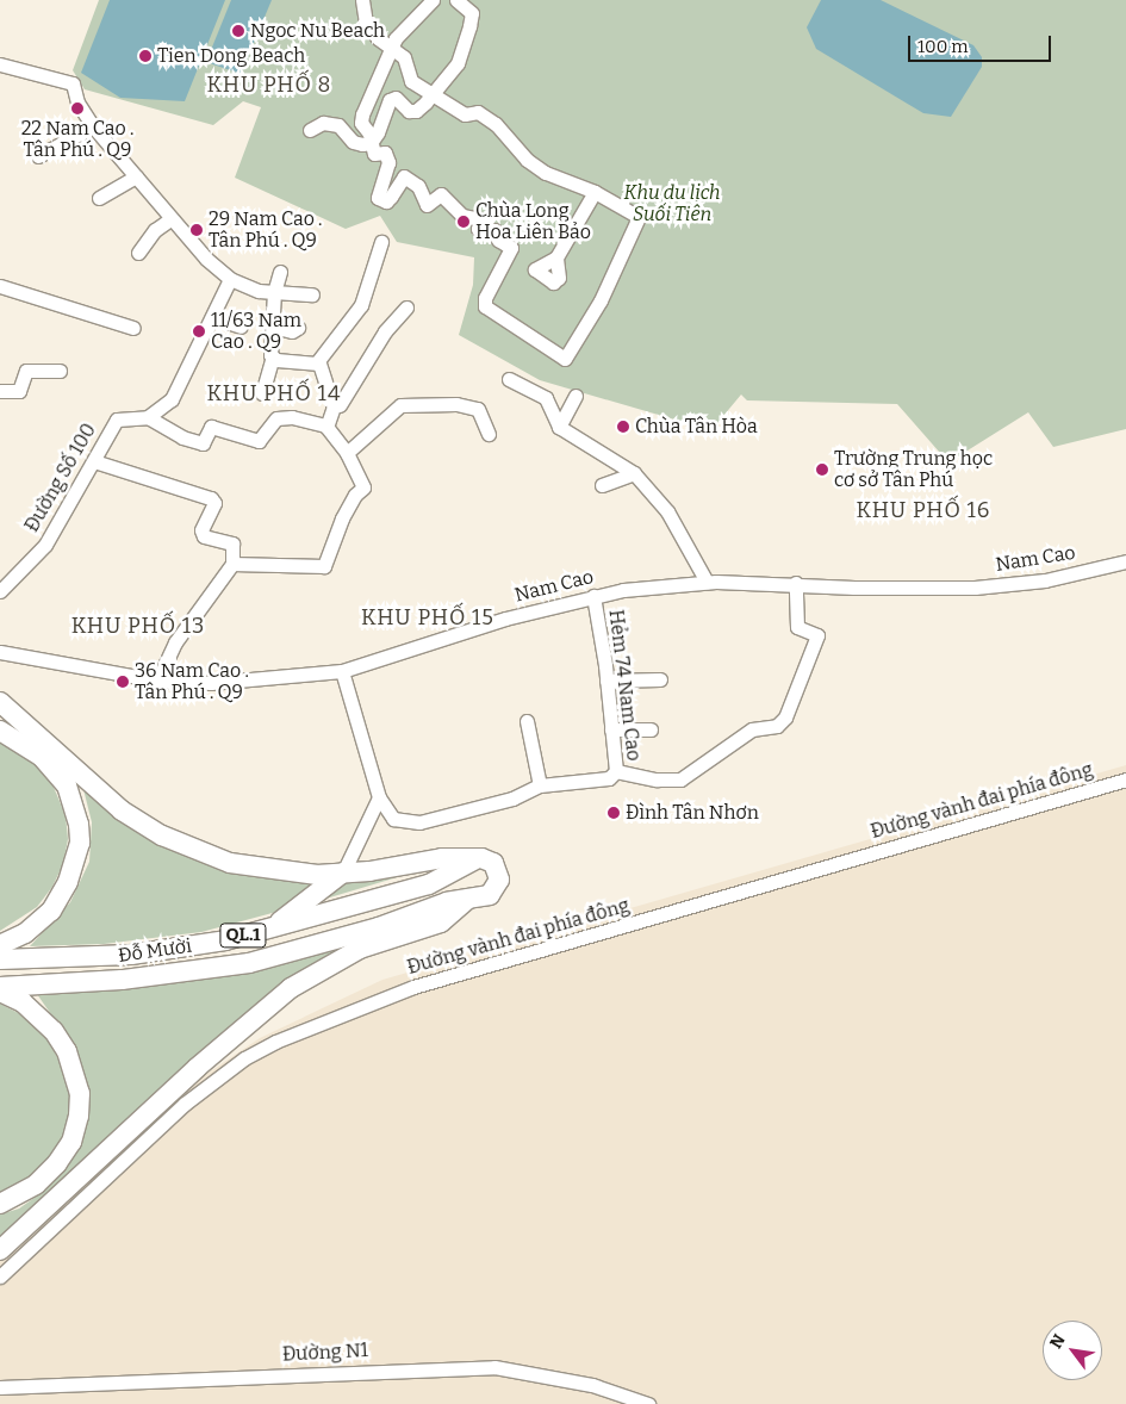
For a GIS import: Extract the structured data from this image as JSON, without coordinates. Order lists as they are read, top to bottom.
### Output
{
  "streets": {
    "highway": ["QL.1", "Đỗ Mười"],
    "street": [
      "Đường Số 100",
      "Nam Cao",
      "Hẻm 74 Nam Cao",
      "Đường vành đai phía đông",
      "Đường N1"
    ]
  },
  "crossings": [
    ["Nam Cao", "Hẻm 74 Nam Cao"]
  ],
  "districts": [
    "KHU PHỐ 8",
    "KHU PHỐ 14",
    "KHU PHỐ 16",
    "KHU PHỐ 15",
    "KHU PHỐ 13"
  ],
  "parks": ["Khu du lịch Suối Tiên"],
  "places": [
    "Ngoc Nu Beach",
    "Tien Dong Beach",
    "22 Nam Cao . Tân Phú . Q9",
    "Chùa Long Hoa Liên Bảo",
    "29 Nam Cao . Tân Phú . Q9",
    "11/63 Nam Cao . Q9",
    "Chùa Tân Hòa",
    "Trường Trung học cơ sở Tân Phú",
    "36 Nam Cao . Tân Phú . Q9",
    "Đình Tân Nhơn"
  ],
  "scale_bar": "100 m",
  "north": "top left"
}
